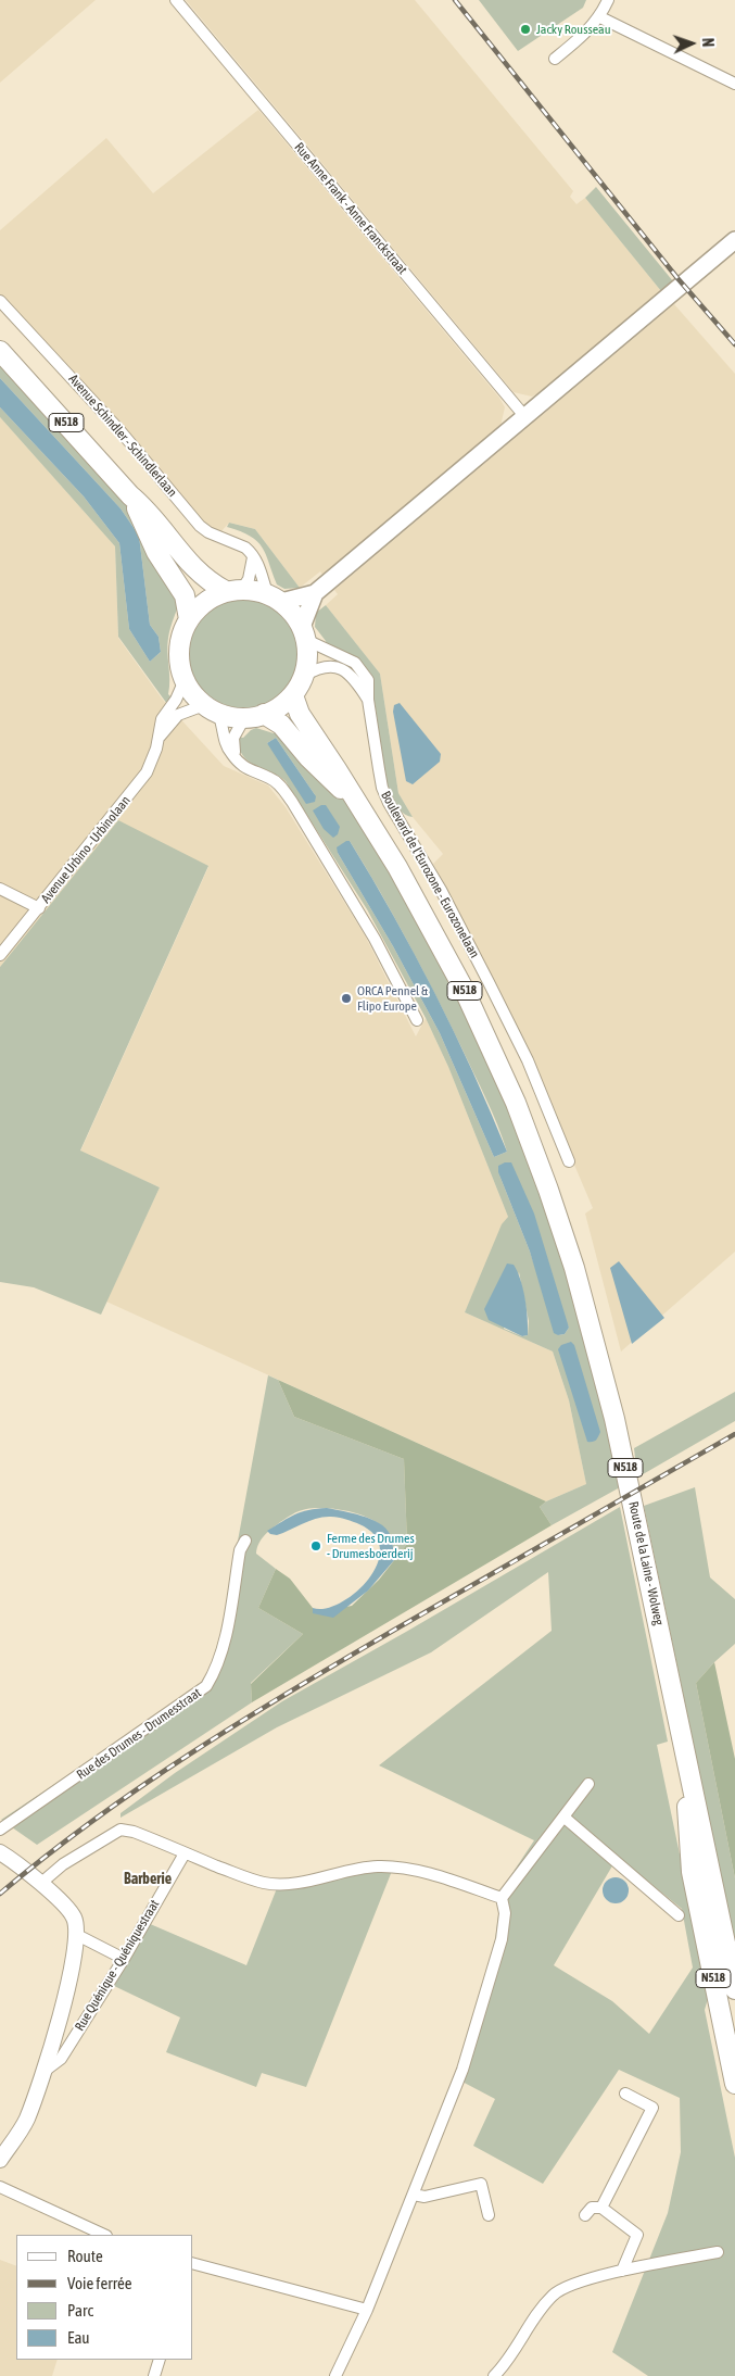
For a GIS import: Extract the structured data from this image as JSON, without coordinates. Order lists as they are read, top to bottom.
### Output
{
  "streets": {
    "highway": ["N518", "Boulevard de l'Eurozone - Eurozonelaan", "Route de la Laine - Wolweg"],
    "street": [
      "Rue Anne Frank - Anne Franckstraat",
      "Avenue Schindler - Schindlerlaan",
      "Avenue Urbino - Urbinolaan",
      "Rue des Drumes - Drumesstraat",
      "Rue Quénique - Quéniquestraat"
    ]
  },
  "crossings": [
    ["N518", "Avenue Urbino - Urbinolaan"],
    ["N518", "Boulevard de l'Eurozone - Eurozonelaan"],
    ["Avenue Urbino - Urbinolaan", "Boulevard de l'Eurozone - Eurozonelaan"],
    ["Boulevard de l'Eurozone - Eurozonelaan", "Route de la Laine - Wolweg"]
  ],
  "districts": ["Barberie"],
  "places": ["Jacky Rousseau", "ORCA Pennel & Flipo Europe", "Ferme des Drumes - Drumesboerderij"],
  "legend": [
    "Route",
    "Voie ferrée",
    "Parc",
    "Eau"
  ],
  "north": "right"
}
